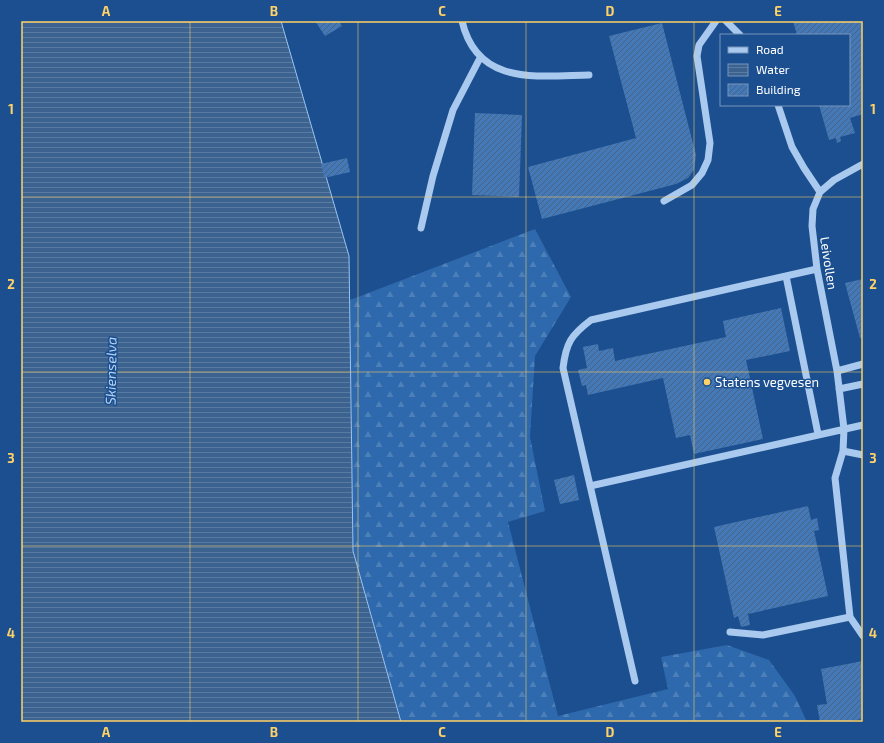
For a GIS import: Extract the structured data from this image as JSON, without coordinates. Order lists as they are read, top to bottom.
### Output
{
  "streets": {
    "street": ["Leivollen"]
  },
  "water": ["Skienselva"],
  "places": ["Statens vegvesen"],
  "legend": ["Road", "Water", "Building"],
  "grid": {
    "columns": [
      "A",
      "B",
      "C",
      "D",
      "E"
    ],
    "rows": [
      "1",
      "2",
      "3",
      "4"
    ]
  }
}
